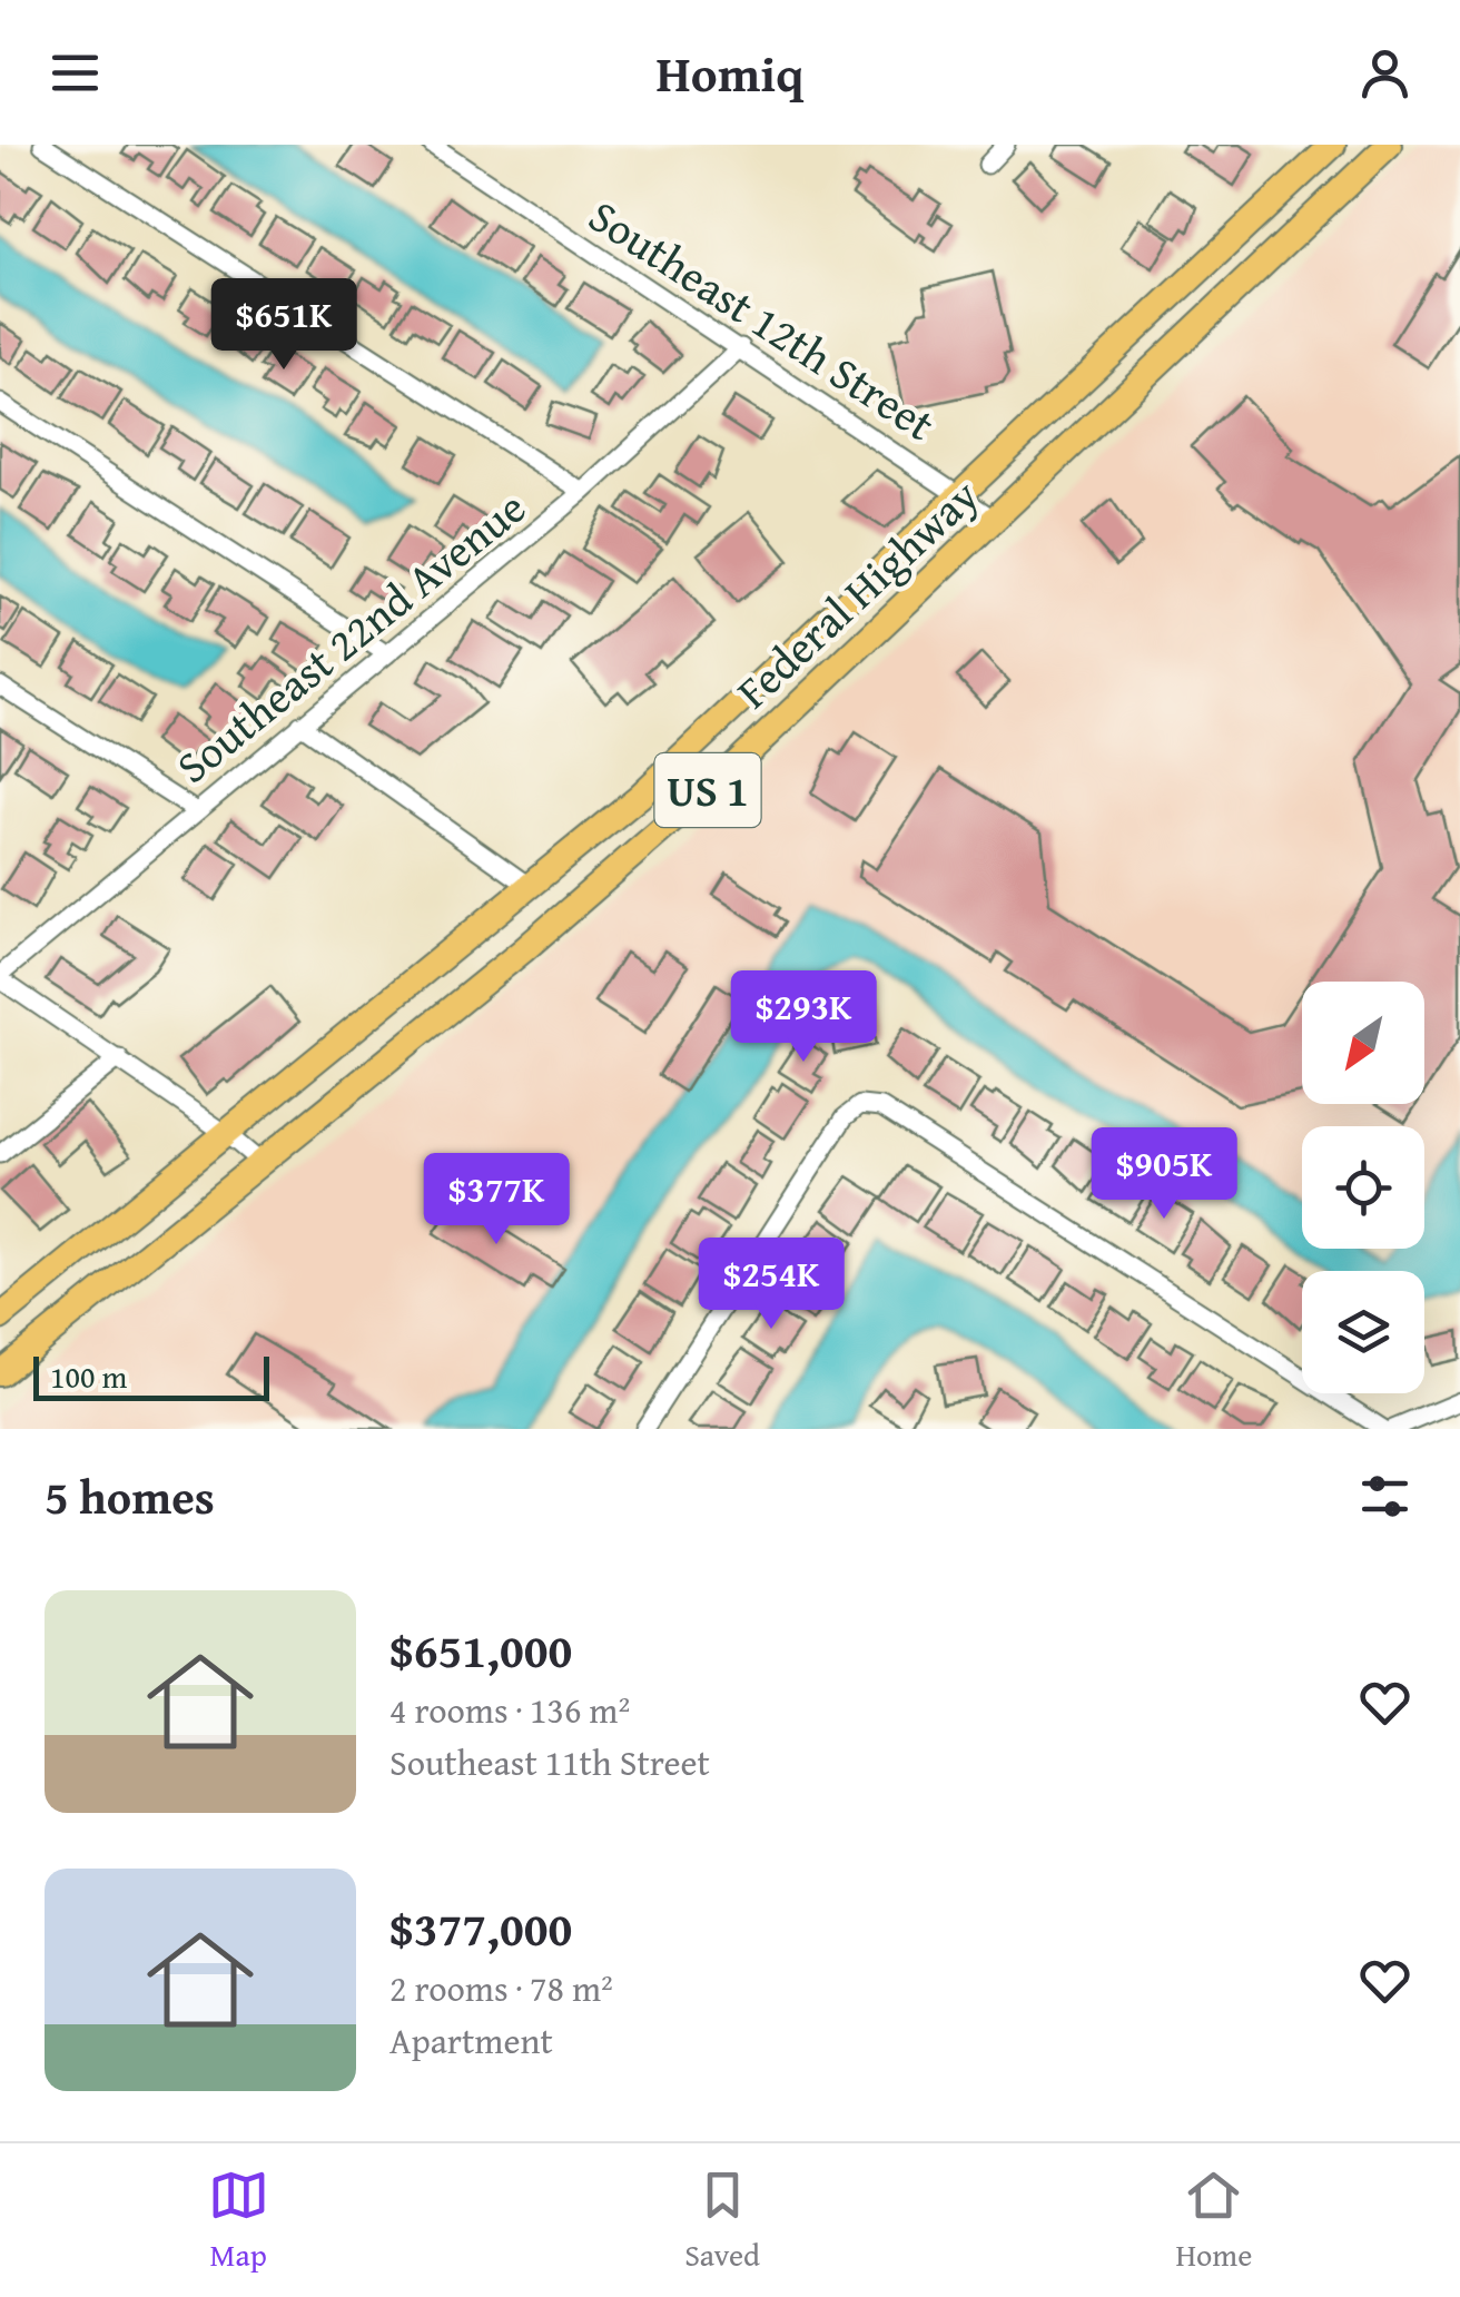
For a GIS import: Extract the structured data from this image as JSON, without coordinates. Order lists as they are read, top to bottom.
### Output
{
  "streets": {
    "main road": ["Federal Highway", "US 1"],
    "street": ["Southeast 12th Street", "Southeast 22nd Avenue"]
  },
  "crossings": [
    ["Southeast 12th Street", "Federal Highway"],
    ["Southeast 12th Street", "Southeast 22nd Avenue"]
  ],
  "scale_bar": "100 m",
  "north": "bottom left",
  "page": {
    "header": "Homiq",
    "price": [
      "$651K",
      "$293K",
      "$905K",
      "$377K",
      "$254K"
    ],
    "scale": "100 m",
    "heading": "5 homes",
    "list": [
      {
        "name": "$651,000",
        "note": "4 rooms · 136 m² · Southeast 11th Street"
      },
      {
        "name": "$377,000",
        "note": "2 rooms · 78 m² · Apartment"
      }
    ],
    "tabs": ["Map", "Saved", "Home"]
  }
}
